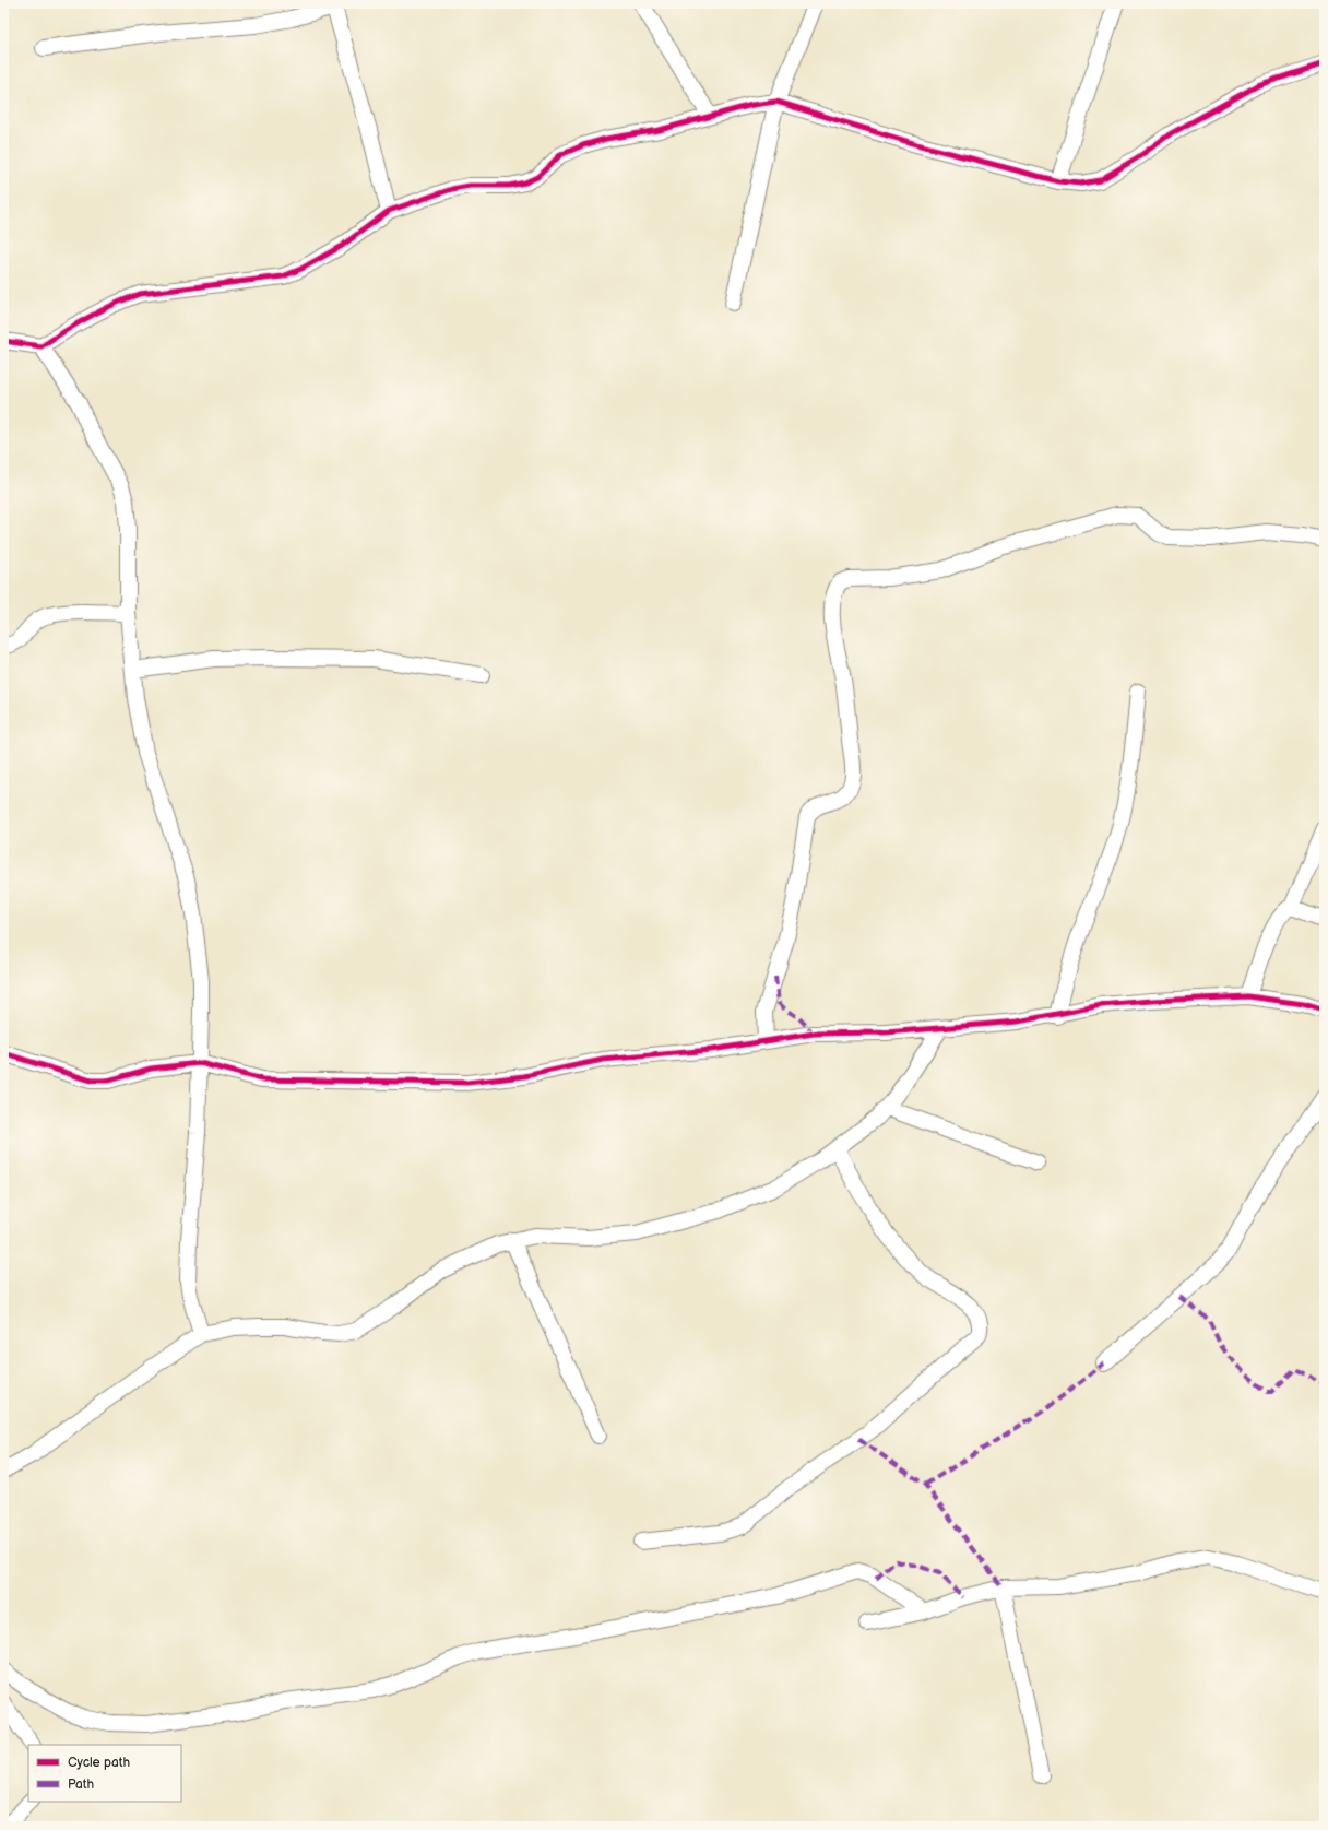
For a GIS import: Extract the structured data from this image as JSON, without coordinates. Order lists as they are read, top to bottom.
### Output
{
  "legend": ["Cycle path", "Path"]
}
